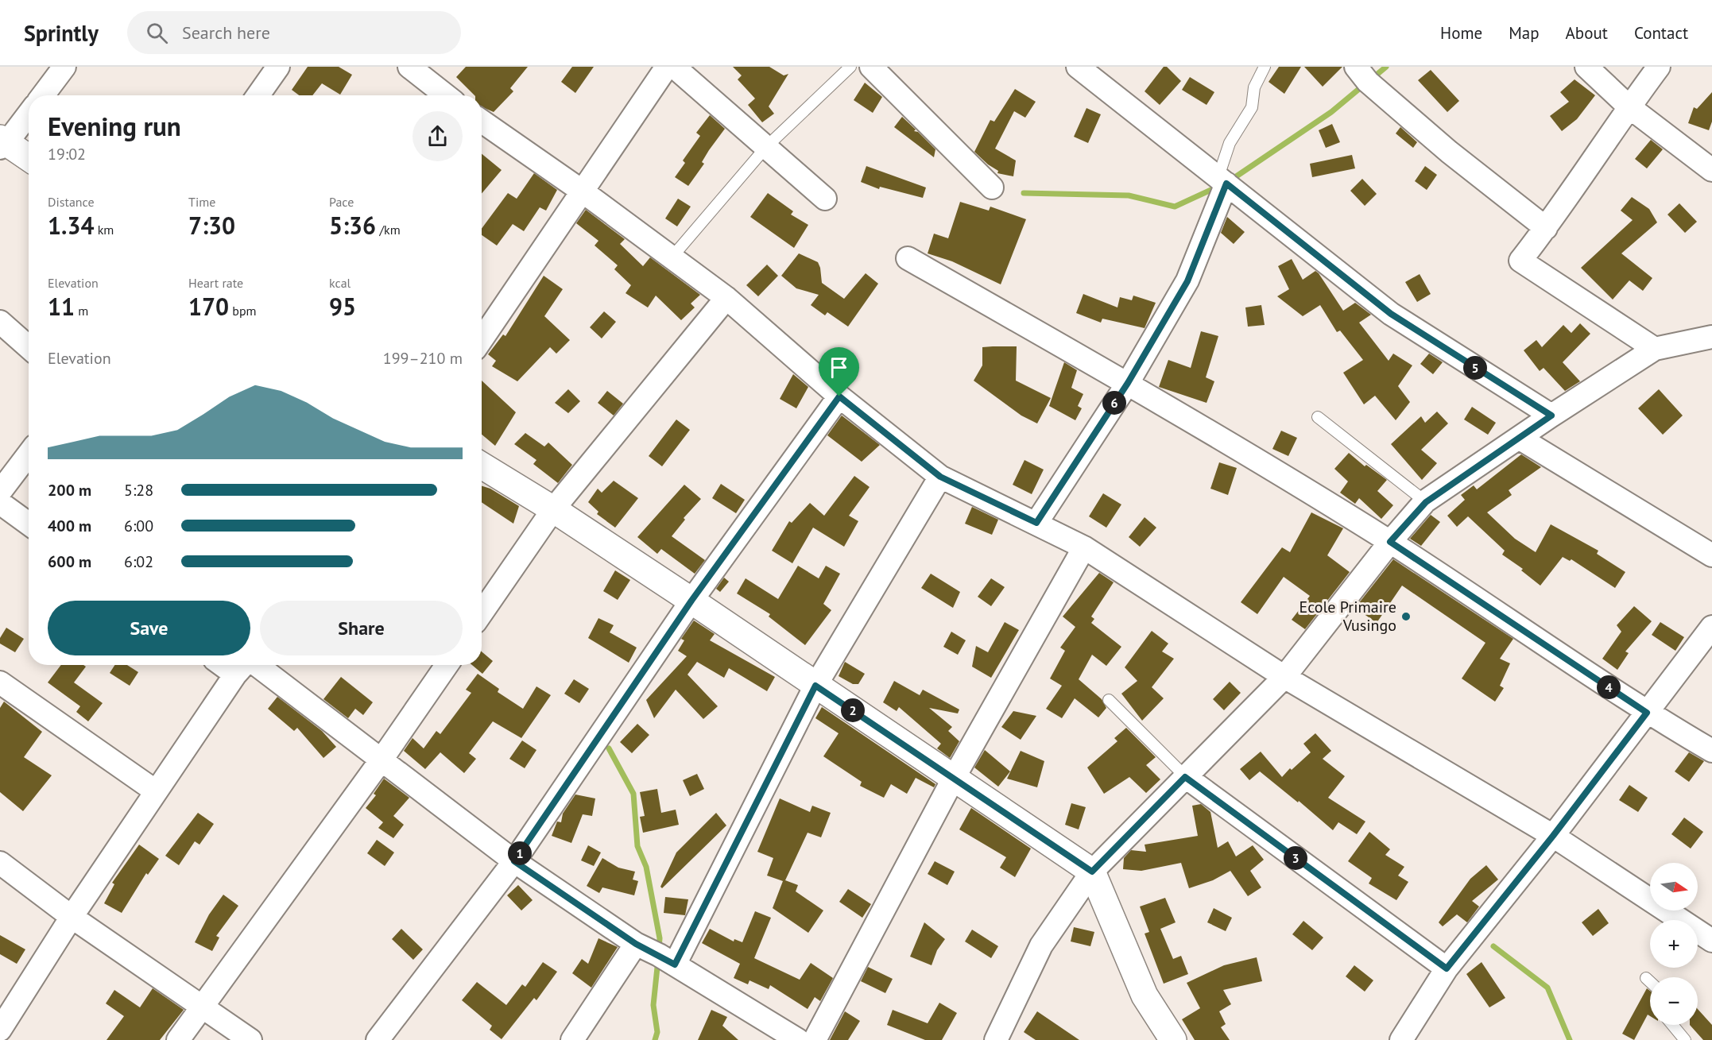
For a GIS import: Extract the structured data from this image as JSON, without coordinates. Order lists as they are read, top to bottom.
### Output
{
  "places": ["Ecole Primaire Vusingo"],
  "north": "right",
  "page": {
    "header": "Sprintly",
    "search": "Search here",
    "nav": [
      "Home",
      "Map",
      "About",
      "Contact"
    ],
    "heading": ["Evening run", "19:02"],
    "stats": [
      ["Distance", "1.34 km"],
      ["Time", "7:30"],
      ["Pace", "5:36 /km"],
      ["Elevation", "11 m"],
      ["Heart rate", "170 bpm"],
      ["kcal", "95"]
    ],
    "chart": ["Elevation", "199–210 m"],
    "pins": [
      "5",
      "6",
      "4",
      "2",
      "1",
      "3"
    ],
    "list": [
      {
        "name": "200 m",
        "note": "5:28"
      },
      {
        "name": "400 m",
        "note": "6:00"
      },
      {
        "name": "600 m",
        "note": "6:02"
      }
    ],
    "buttons": ["Save", "Share"],
    "map_buttons": ["+", "−"]
  }
}
